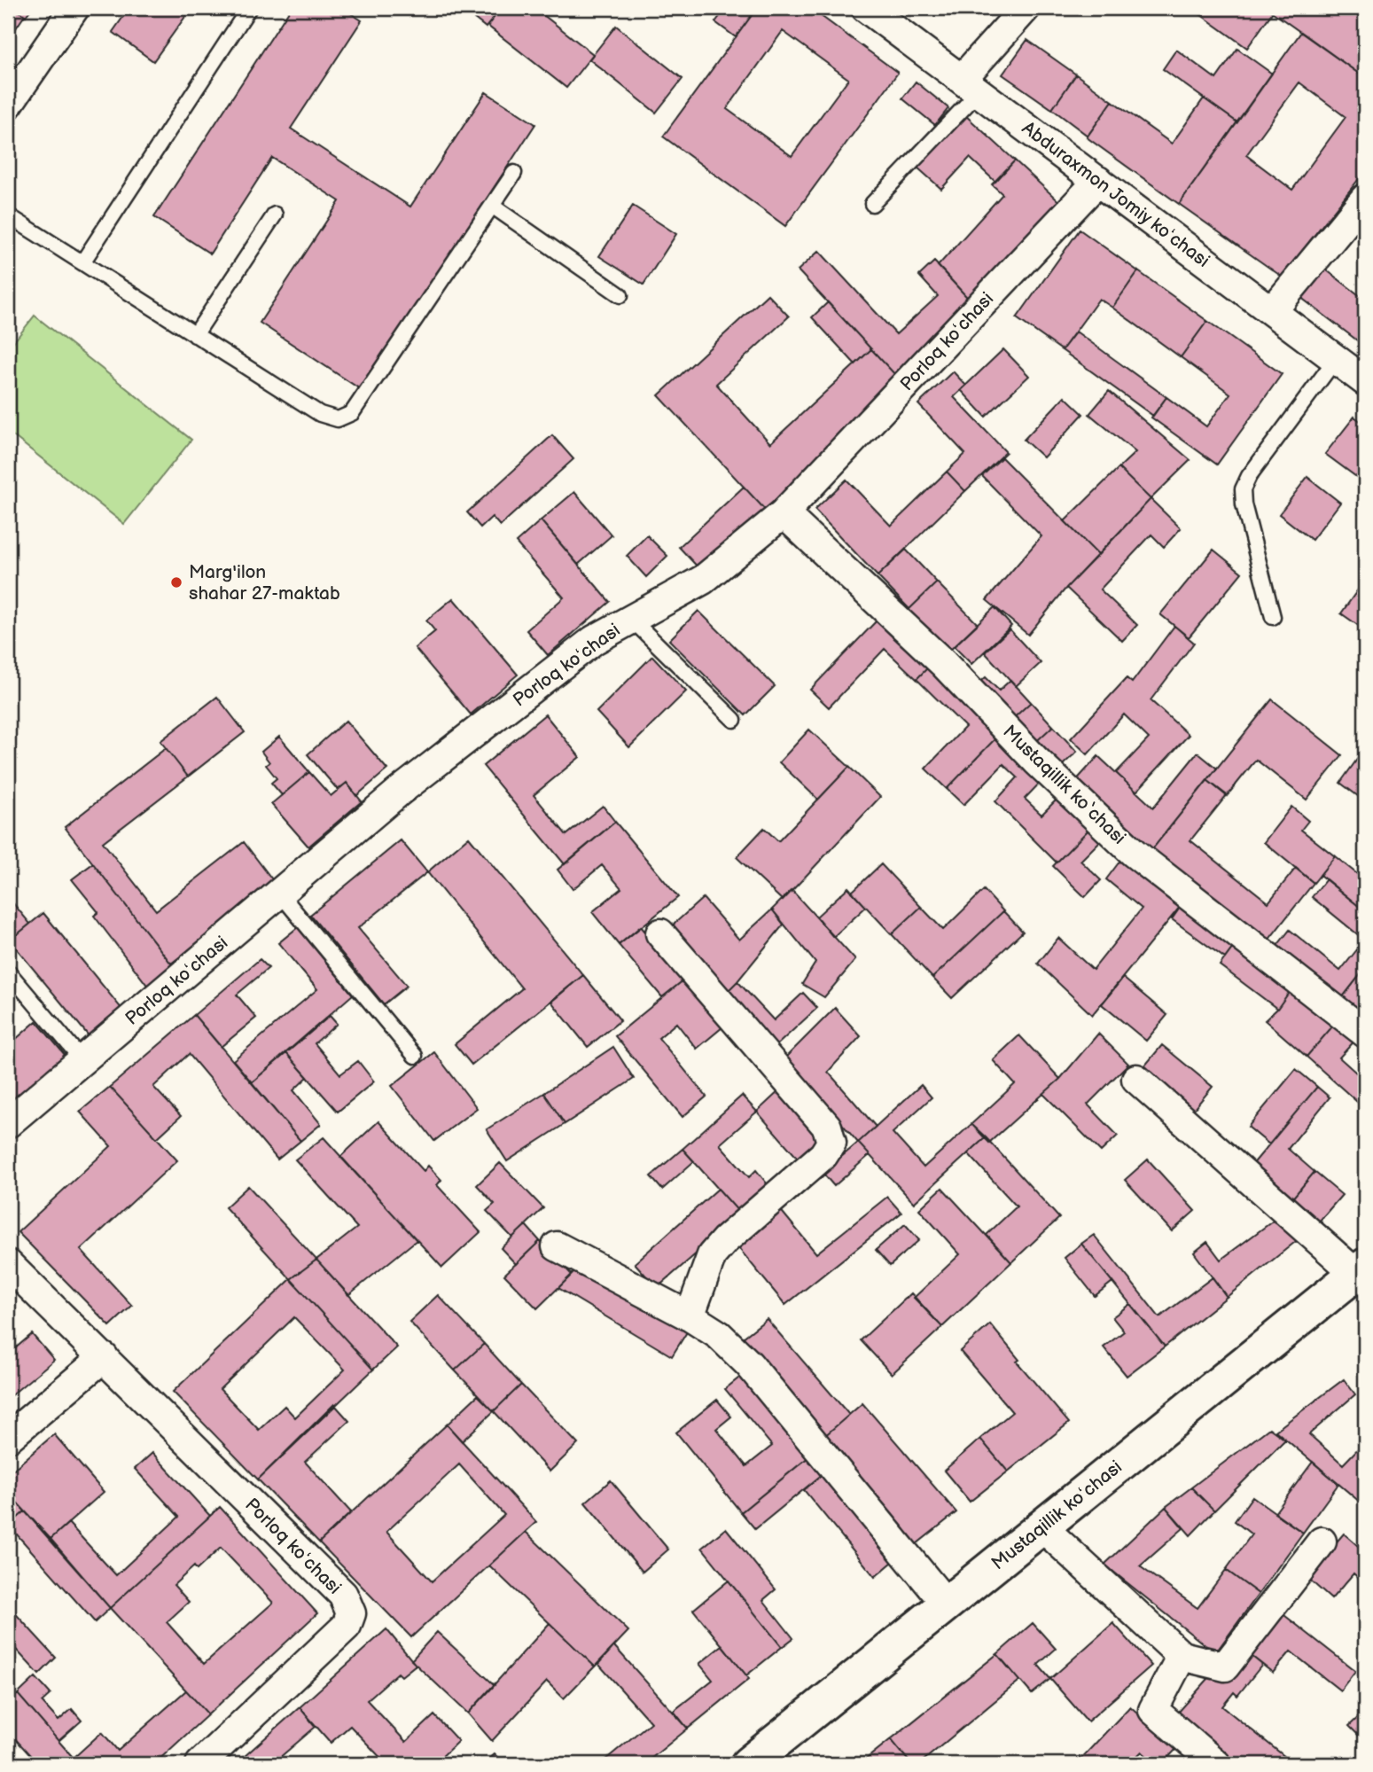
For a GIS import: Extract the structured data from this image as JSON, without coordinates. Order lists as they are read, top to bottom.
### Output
{
  "streets": {
    "main road": ["Mustaqillik koʻchasi"],
    "street": ["Abduraxmon Jomiy koʻchasi", "Porloq koʻchasi", "Mustaqillik ko‘chasi"]
  },
  "crossings": [
    ["Abduraxmon Jomiy koʻchasi", "Porloq koʻchasi"],
    ["Porloq koʻchasi", "Mustaqillik ko‘chasi"]
  ],
  "places": ["Marg'ilon shahar 27-maktab"]
}
